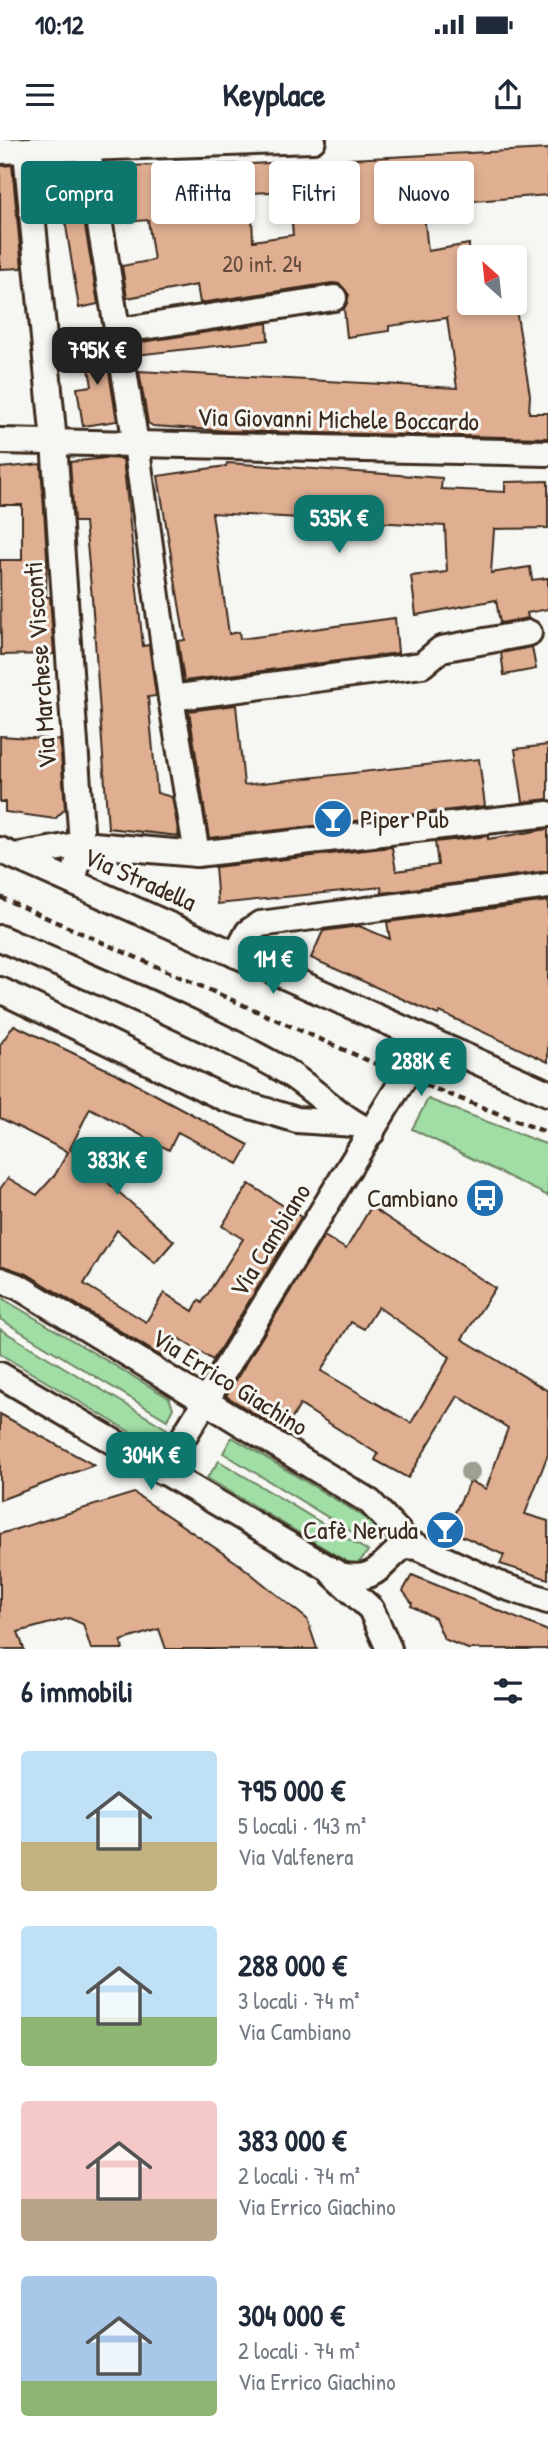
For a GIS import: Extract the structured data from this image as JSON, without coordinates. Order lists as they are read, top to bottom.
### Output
{
  "streets": {
    "street": [
      "Via Giovanni Michele Boccardo",
      "Via Marchese Visconti",
      "Via Stradella",
      "Via Cambiano",
      "Via Errico Giachino"
    ]
  },
  "crossings": [
    ["Via Giovanni Michele Boccardo", "Via Marchese Visconti"],
    ["Via Marchese Visconti", "Via Stradella"],
    ["Via Stradella", "Via Cambiano"],
    ["Via Cambiano", "Via Errico Giachino"]
  ],
  "places": {
    "bar": ["Piper Pub", "Cafè Neruda"],
    "bus stop": ["Cambiano"]
  },
  "house_numbers": ["20 int. 24"],
  "north": "top left",
  "page": {
    "status": "10:12",
    "header": "Keyplace",
    "chip": [
      "Compra",
      "Affitta",
      "Filtri",
      "Nuovo"
    ],
    "price": [
      "795K €",
      "535K €",
      "1M €",
      "288K €",
      "383K €",
      "304K €"
    ],
    "heading": "6 immobili",
    "list": [
      {
        "name": "795 000 €",
        "note": "5 locali · 143 m² · Via Valfenera"
      },
      {
        "name": "288 000 €",
        "note": "3 locali · 74 m² · Via Cambiano"
      },
      {
        "name": "383 000 €",
        "note": "2 locali · 74 m² · Via Errico Giachino"
      },
      {
        "name": "304 000 €",
        "note": "2 locali · 74 m² · Via Errico Giachino"
      }
    ]
  }
}
